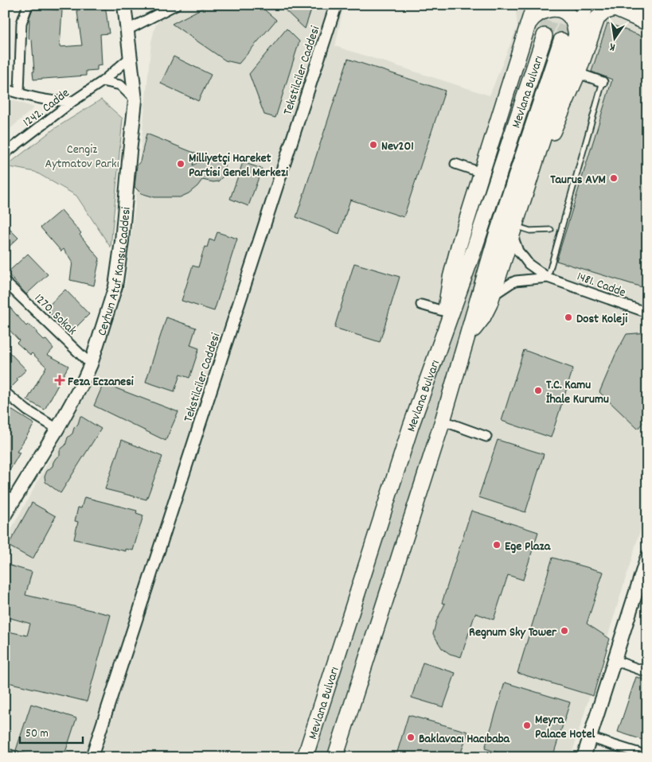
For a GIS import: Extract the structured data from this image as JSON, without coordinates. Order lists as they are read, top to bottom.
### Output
{
  "streets": {
    "highway": ["Mevlana Bulvarı"],
    "main road": ["Ceyhun Atuf Kansu Caddesi"],
    "street": [
      "Tekstilciler Caddesi",
      "1242. Cadde",
      "1481. Cadde",
      "1270. Sokak"
    ]
  },
  "crossings": [
    ["1242. Cadde", "Ceyhun Atuf Kansu Caddesi"],
    ["Ceyhun Atuf Kansu Caddesi", "1270. Sokak"]
  ],
  "parks": ["Cengiz Aytmatov Parkı"],
  "places": {
    "other": [
      "Nev201",
      "Milliyetçi Hareket Partisi Genel Merkezi",
      "Taurus AVM",
      "Dost Koleji",
      "T.C. Kamu İhale Kurumu",
      "Ege Plaza",
      "Regnum Sky Tower",
      "Meyra Palace Hotel",
      "Baklavacı Hacıbaba"
    ],
    "health": ["Feza Eczanesi"]
  },
  "scale_bar": "50 m",
  "north": "bottom"
}
